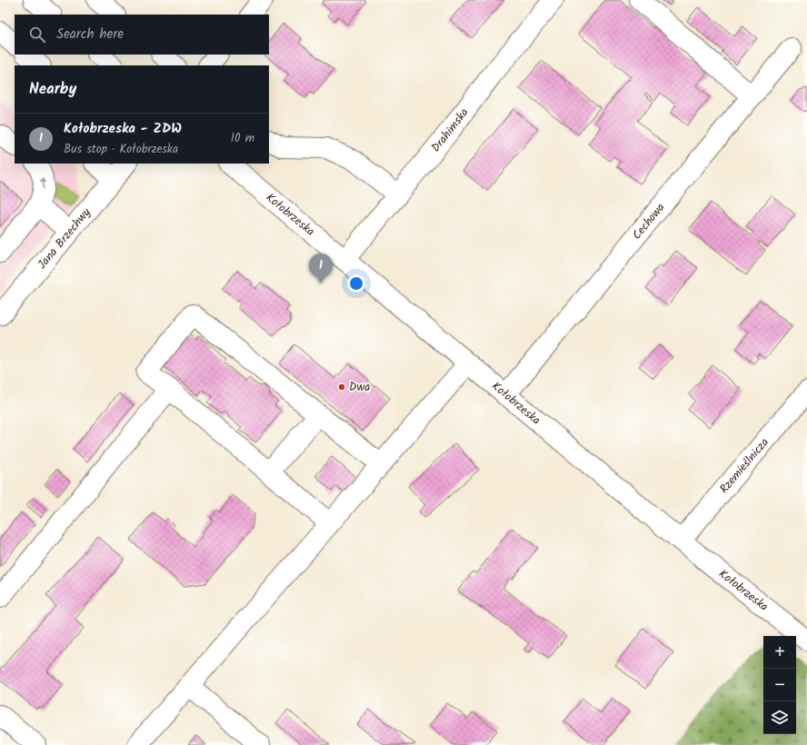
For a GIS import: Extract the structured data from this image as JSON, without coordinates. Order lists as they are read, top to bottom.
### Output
{
  "streets": {
    "street": [
      "Drahimska",
      "Kołobrzeska",
      "Cechowa",
      "Jana Brzechwy",
      "Rzemieślnicza"
    ]
  },
  "crossings": [
    ["Drahimska", "Kołobrzeska"],
    ["Kołobrzeska", "Cechowa"],
    ["Kołobrzeska", "Rzemieślnicza"]
  ],
  "places": ["Dwa"],
  "page": {
    "search": "Search here",
    "heading": "Nearby",
    "list": [
      {
        "mark": "1",
        "name": "Kołobrzeska - ZDW",
        "note": "Bus stop · Kołobrzeska",
        "value": "10 m"
      }
    ],
    "pins": "1",
    "map_buttons": ["+", "−"]
  }
}
